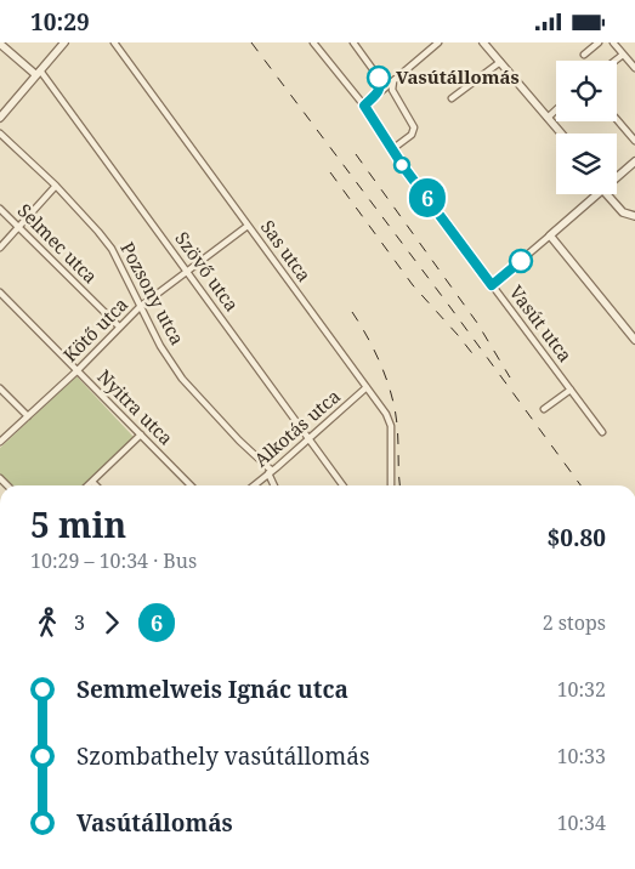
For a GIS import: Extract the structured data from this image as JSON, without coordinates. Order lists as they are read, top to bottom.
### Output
{
  "streets": {
    "street": [
      "Selmec utca",
      "Sas utca",
      "Szövő utca",
      "Pozsony utca",
      "Vasút utca",
      "Kötő utca",
      "Nyitra utca",
      "Alkotás utca"
    ]
  },
  "crossings": [
    ["Selmec utca", "Kötő utca"],
    ["Sas utca", "Kötő utca"],
    ["Sas utca", "Alkotás utca"],
    ["Szövő utca", "Kötő utca"],
    ["Szövő utca", "Alkotás utca"],
    ["Pozsony utca", "Kötő utca"],
    ["Pozsony utca", "Alkotás utca"],
    ["Kötő utca", "Nyitra utca"]
  ],
  "places": ["Vasútállomás"],
  "lines": ["bus line 6"],
  "page": {
    "status": "10:29",
    "on_map": "6",
    "heading": ["5 min", "10:29 – 10:34 · Bus", "$0.80"],
    "legs": ["3", "6", "2 stops"],
    "list": [
      {
        "name": "Semmelweis Ignác utca",
        "value": "10:32"
      },
      {
        "name": "Szombathely vasútállomás",
        "value": "10:33"
      },
      {
        "name": "Vasútállomás",
        "value": "10:34"
      }
    ]
  }
}
